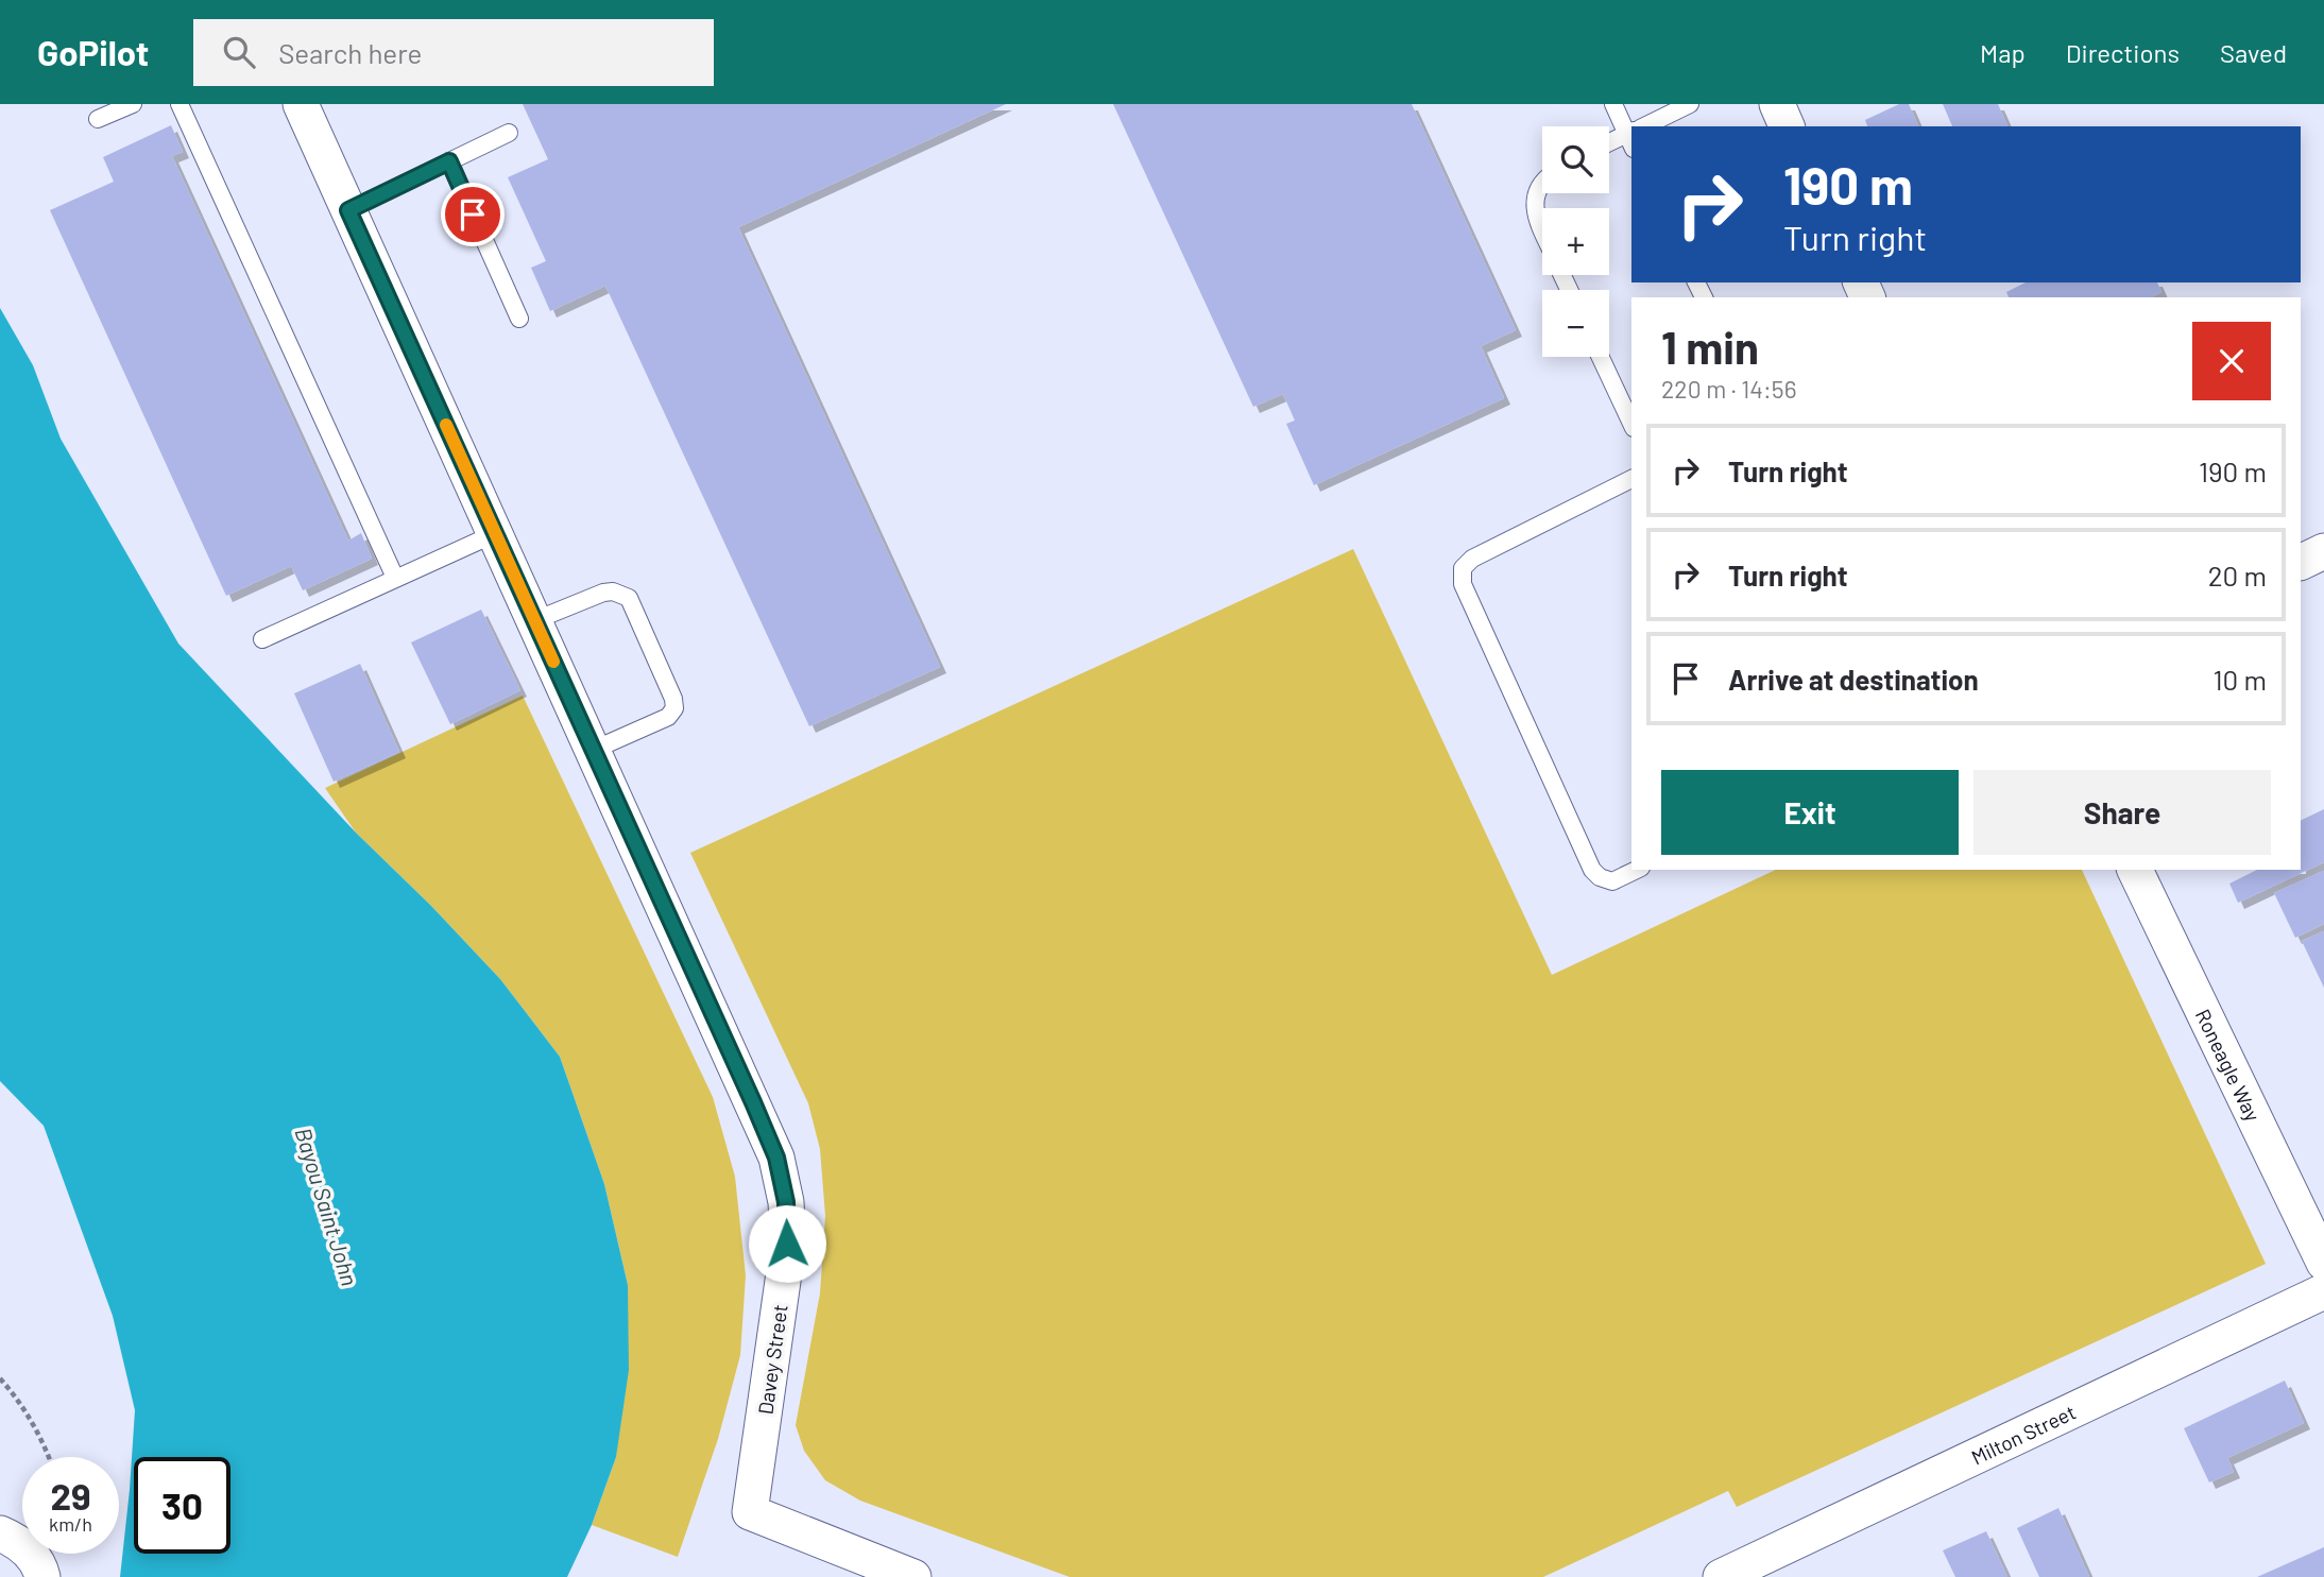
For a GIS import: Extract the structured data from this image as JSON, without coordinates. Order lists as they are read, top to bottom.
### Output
{
  "streets": {
    "street": ["Roneagle Way", "Davey Street", "Milton Street"]
  },
  "water": ["Bayou Saint John"],
  "page": {
    "header": "GoPilot",
    "search": "Search here",
    "nav": ["Map", "Directions", "Saved"],
    "map_buttons": ["+", "−"],
    "turn": ["190 m", "Turn right"],
    "heading": ["1 min", "220 m · 14:56"],
    "list": [
      {
        "name": "Turn right",
        "value": "190 m"
      },
      {
        "name": "Turn right",
        "value": "20 m"
      },
      {
        "name": "Arrive at destination",
        "value": "10 m"
      }
    ],
    "buttons": ["Exit", "Share"],
    "speed": "29 km/h",
    "limit": "30"
  }
}
